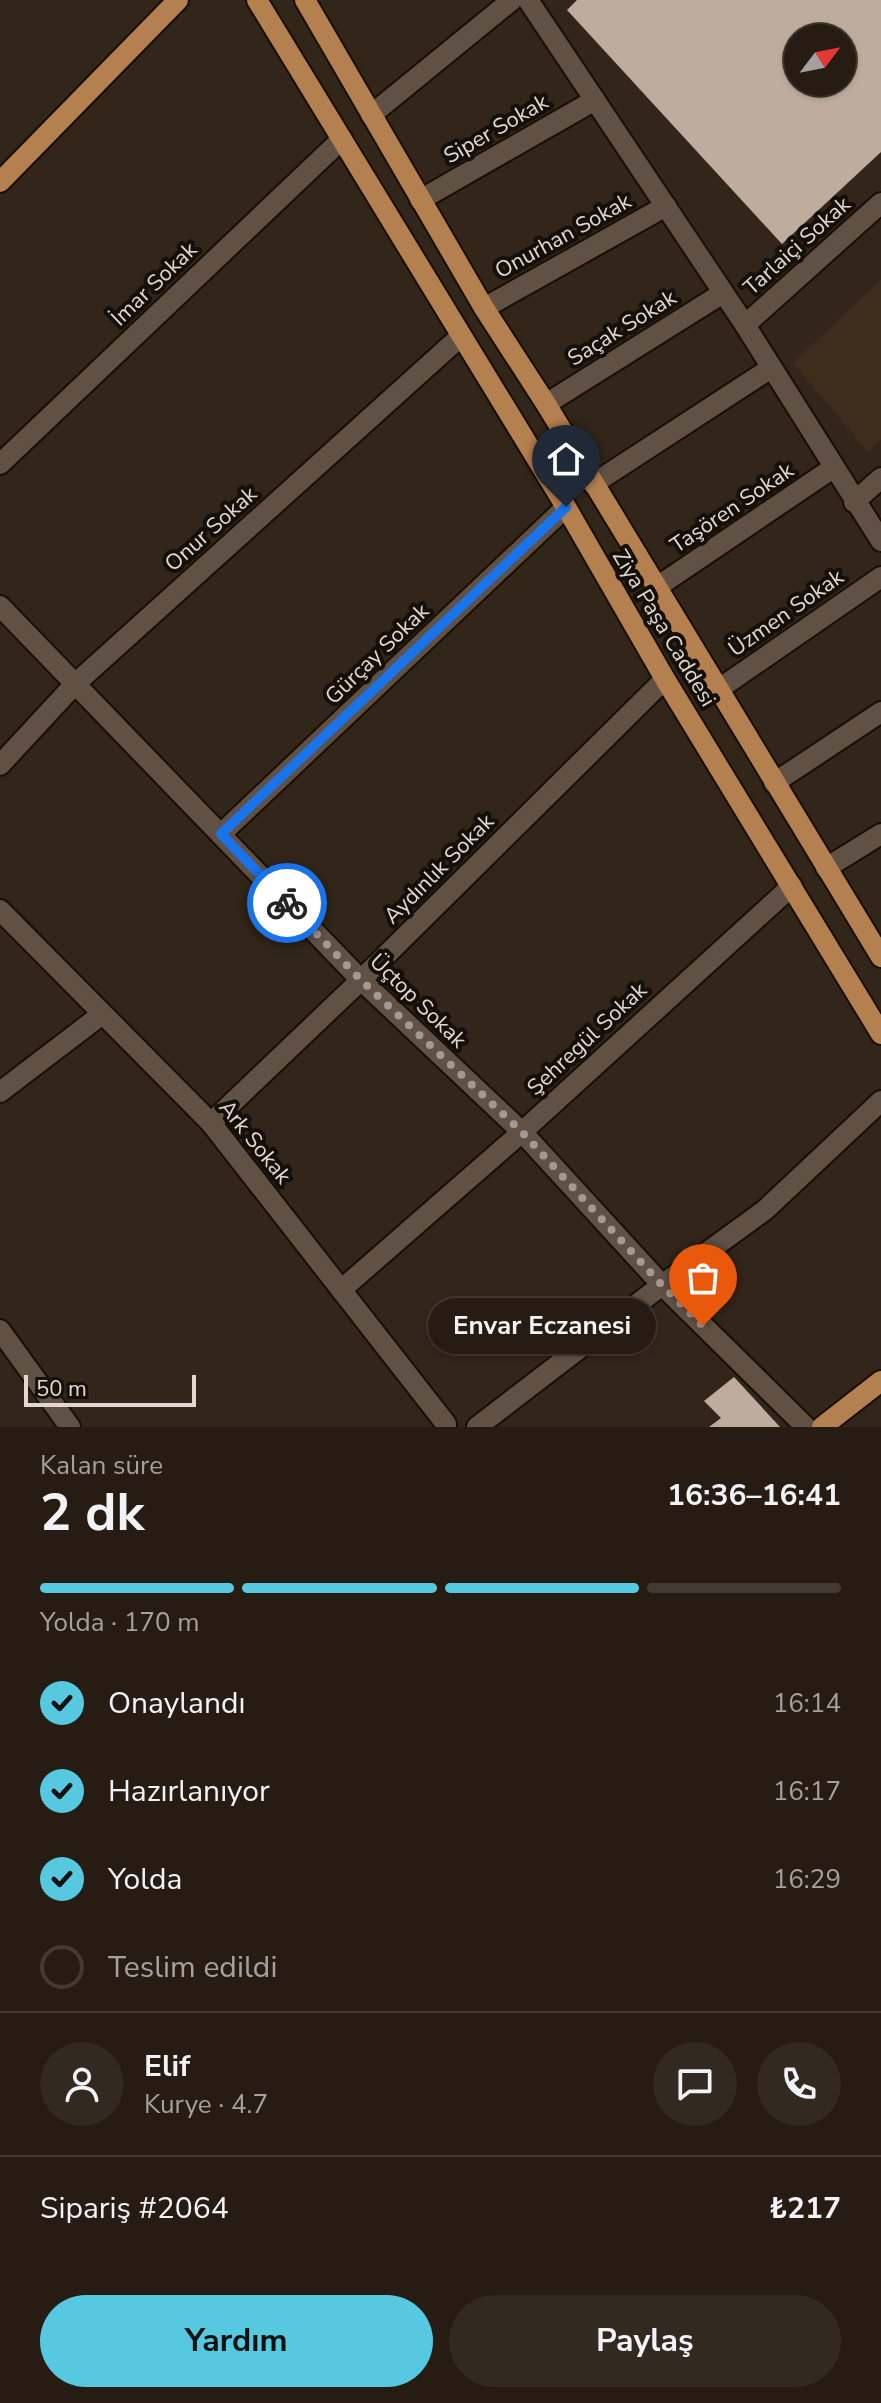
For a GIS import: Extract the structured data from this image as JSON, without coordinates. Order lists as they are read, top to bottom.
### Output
{
  "streets": {
    "main road": ["Ziya Paşa Caddesi"],
    "street": [
      "Siper Sokak",
      "Onurhan Sokak",
      "Tarlaiçi Sokak",
      "İmar Sokak",
      "Saçak Sokak",
      "Taşören Sokak",
      "Onur Sokak",
      "Üzmen Sokak",
      "Gürçay Sokak",
      "Aydınlık Sokak",
      "Üçtop Sokak",
      "Şehregül Sokak",
      "Ark Sokak"
    ]
  },
  "crossings": [
    ["Siper Sokak", "Ziya Paşa Caddesi"],
    ["Onurhan Sokak", "Ziya Paşa Caddesi"],
    ["İmar Sokak", "Ziya Paşa Caddesi"],
    ["Saçak Sokak", "Ziya Paşa Caddesi"],
    ["Taşören Sokak", "Ziya Paşa Caddesi"],
    ["Onur Sokak", "Ziya Paşa Caddesi"],
    ["Onur Sokak", "Üçtop Sokak"],
    ["Üzmen Sokak", "Ziya Paşa Caddesi"],
    ["Ziya Paşa Caddesi", "Gürçay Sokak"],
    ["Ziya Paşa Caddesi", "Aydınlık Sokak"],
    ["Ziya Paşa Caddesi", "Şehregül Sokak"],
    ["Gürçay Sokak", "Üçtop Sokak"],
    ["Aydınlık Sokak", "Üçtop Sokak"],
    ["Aydınlık Sokak", "Ark Sokak"],
    ["Üçtop Sokak", "Şehregül Sokak"],
    ["Şehregül Sokak", "Ark Sokak"]
  ],
  "places": ["Envar Eczanesi"],
  "scale_bar": "50 m",
  "north": "top right",
  "page": {
    "bubble": "Envar Eczanesi",
    "scale": "50 m",
    "heading": ["2 dk", "Kalan süre", "16:36–16:41"],
    "panel": [
      "Elif",
      "Kurye · 4.7",
      "Sipariş #2064",
      "₺217"
    ],
    "bar": "Yolda · 170 m",
    "list": [
      ["Onaylandı", "16:14"],
      ["Hazırlanıyor", "16:17"],
      ["Yolda", "16:29"],
      "Teslim edildi"
    ],
    "buttons": ["Yardım", "Paylaş"]
  }
}
